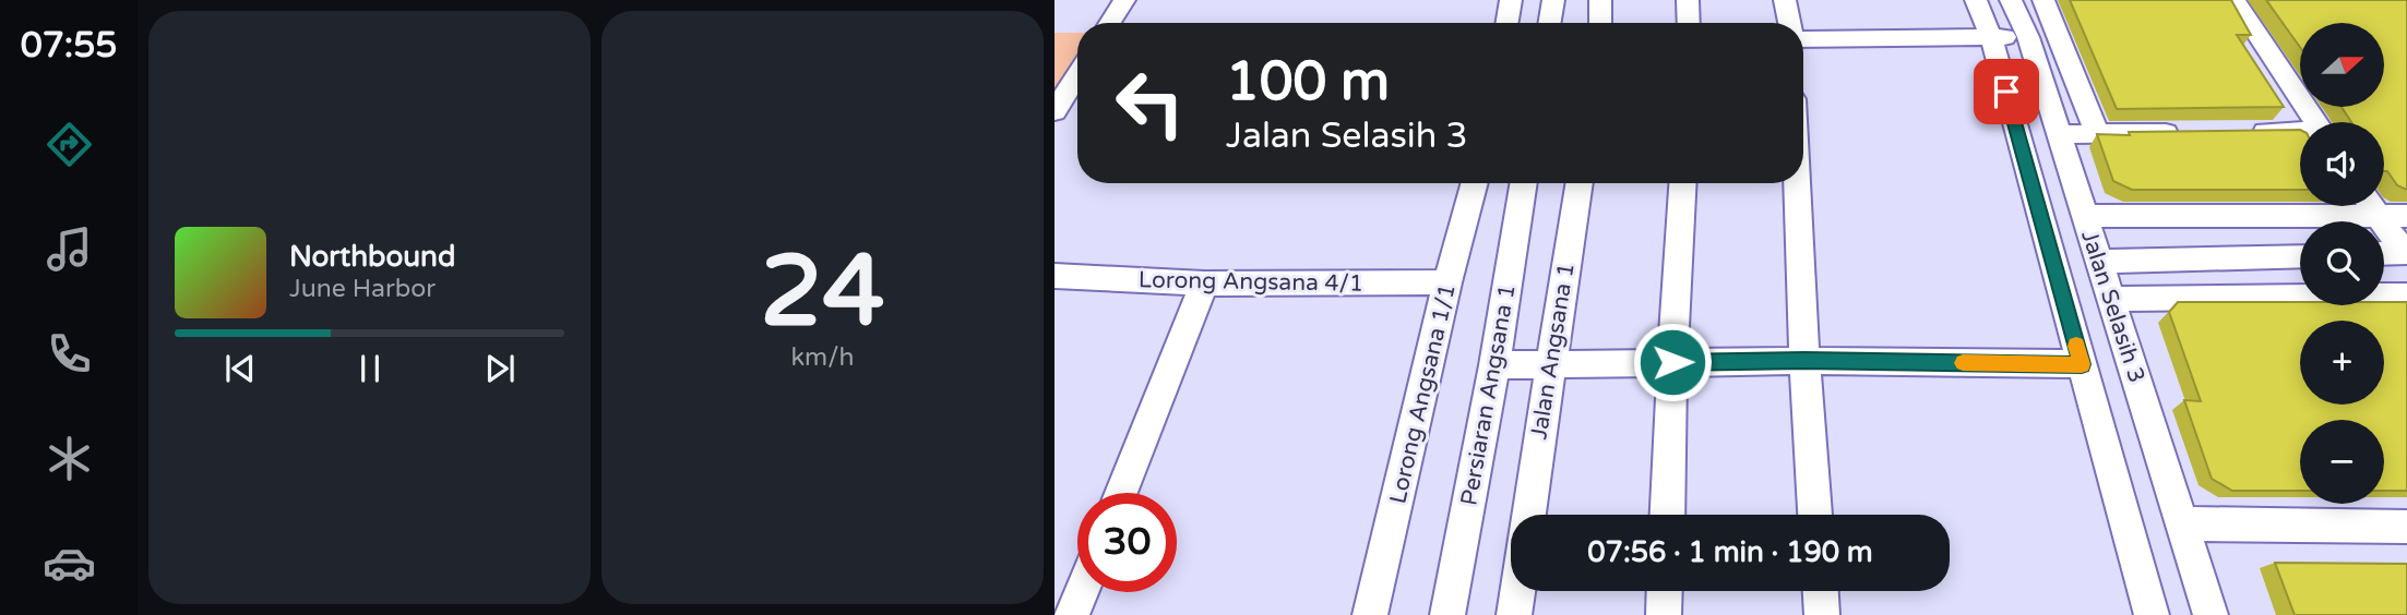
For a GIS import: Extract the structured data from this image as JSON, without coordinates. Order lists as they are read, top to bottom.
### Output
{
  "streets": {
    "street": [
      "Lorong Angsana 4/1",
      "Jalan Selasih 3",
      "Jalan Angsana 1",
      "Lorong Angsana 1/1",
      "Persiaran Angsana 1"
    ]
  },
  "crossings": [
    ["Lorong Angsana 4/1", "Lorong Angsana 1/1"]
  ],
  "north": "right",
  "page": {
    "tabs": "07:55",
    "tile": ["24", "km/h"],
    "map_buttons": ["+", "−"],
    "turn": ["100 m", "Jalan Selasih 3"],
    "song": ["Northbound", "June Harbor"],
    "limit": "30",
    "trip": "07:56 · 1 min · 190 m"
  }
}
